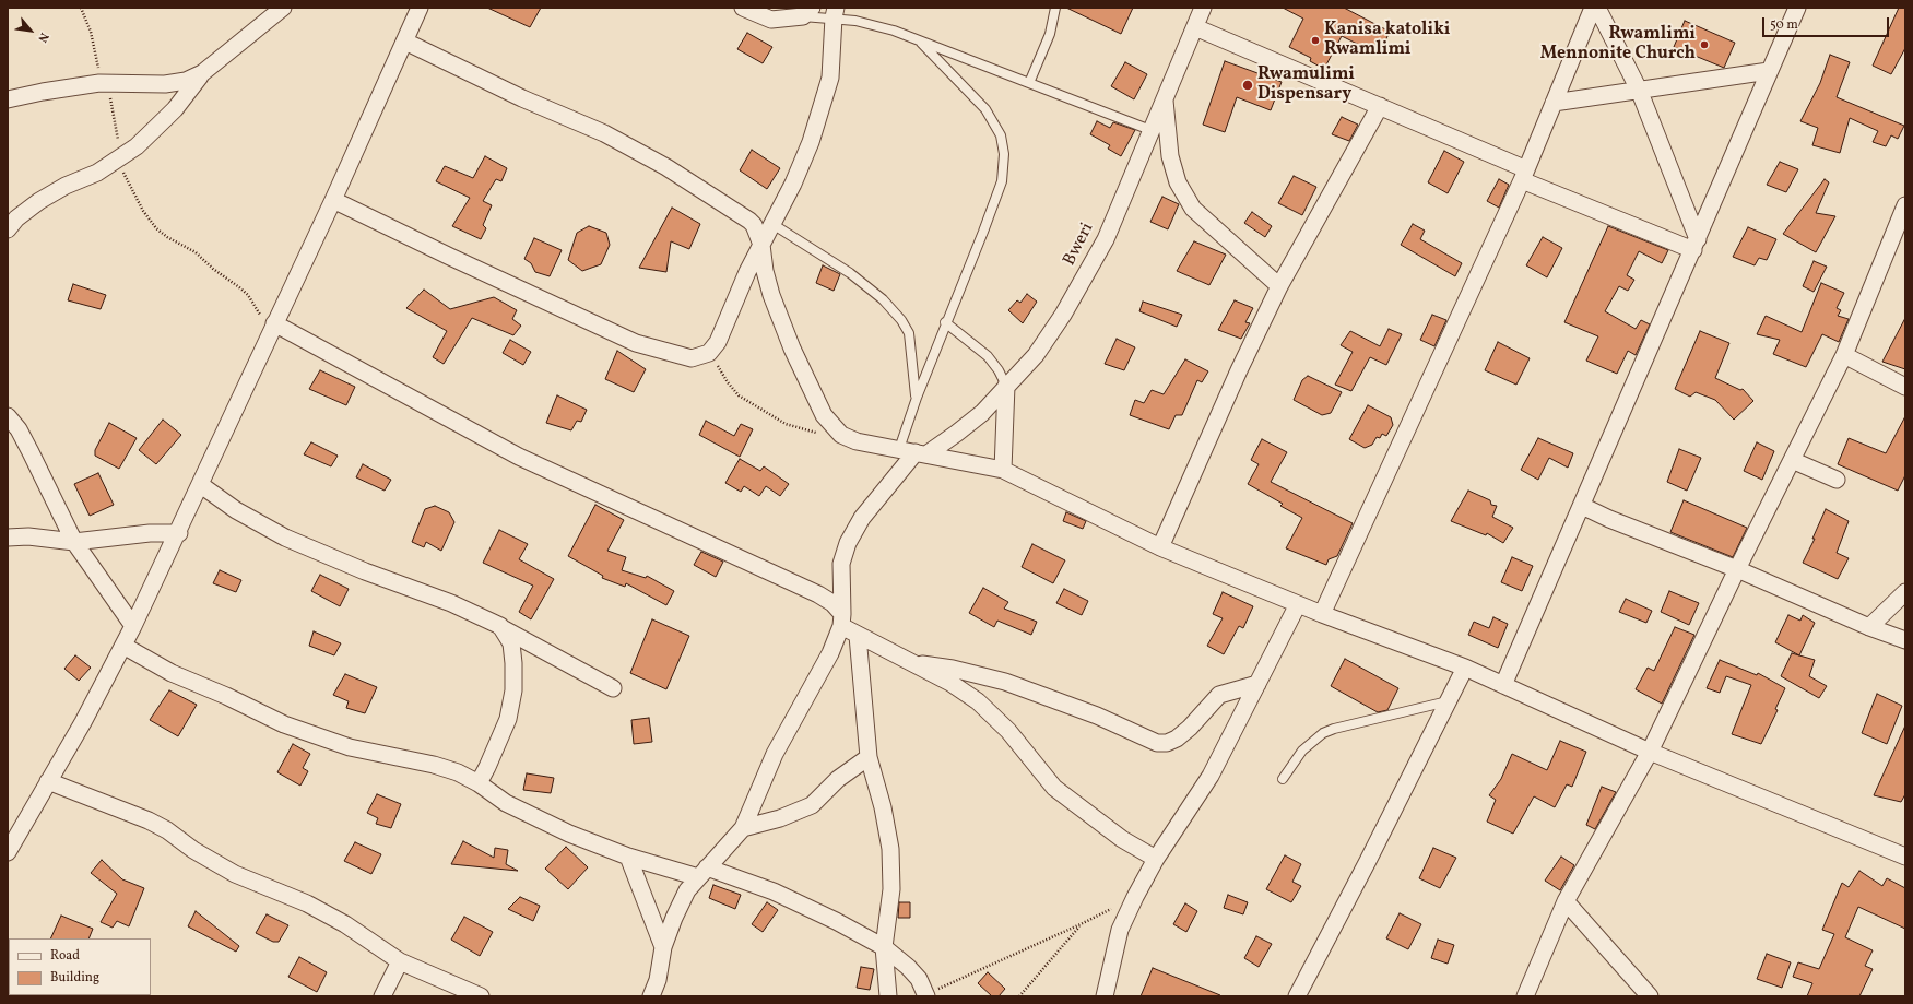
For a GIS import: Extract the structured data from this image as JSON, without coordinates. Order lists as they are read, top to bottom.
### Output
{
  "streets": {
    "street": ["Bweri"]
  },
  "places": ["Kanisa katoliki Rwamlimi", "Rwamlimi Mennonite Church", "Rwamulimi Dispensary"],
  "legend": ["Road", "Building"],
  "scale_bar": "50 m",
  "north": "bottom right"
}
